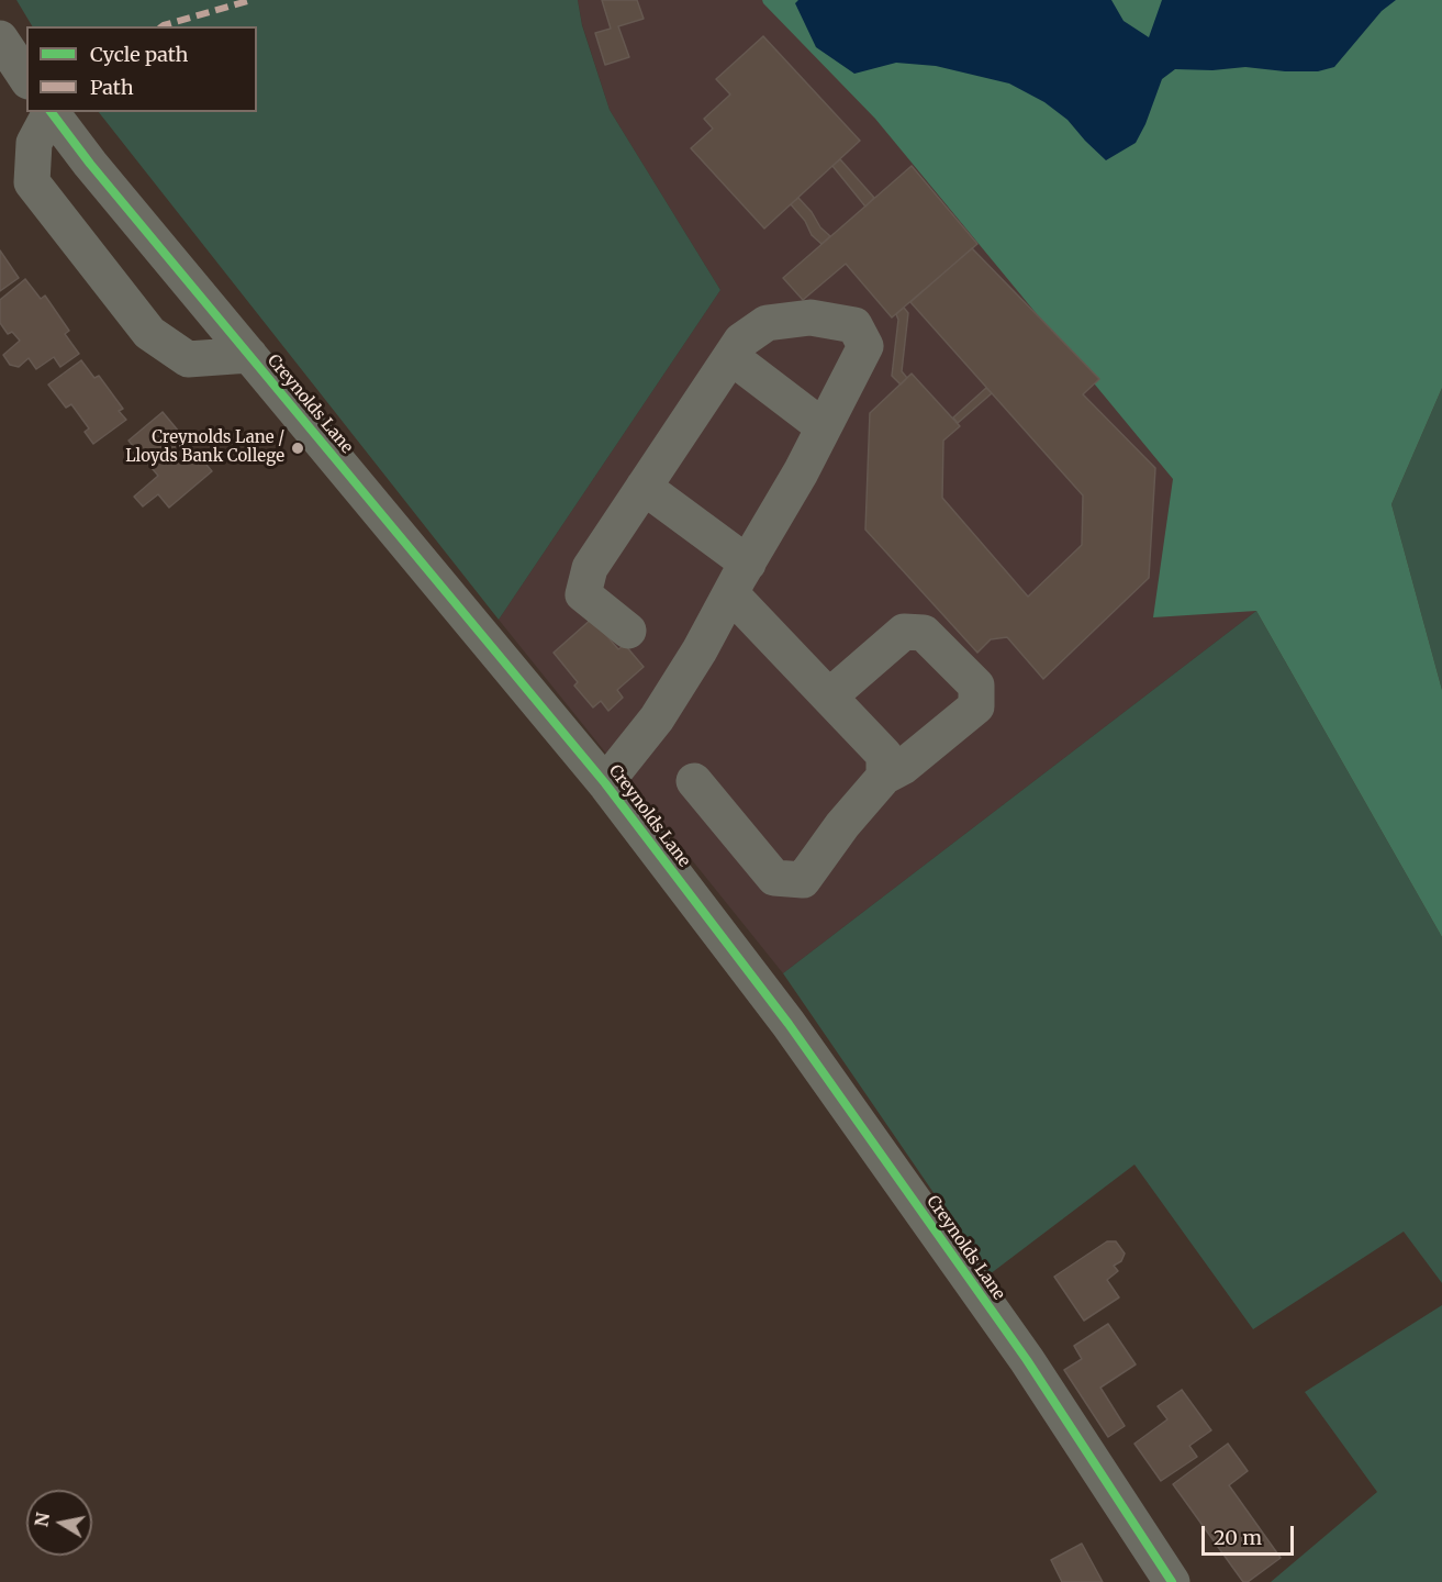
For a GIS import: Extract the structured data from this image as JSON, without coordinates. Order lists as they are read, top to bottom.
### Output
{
  "streets": {
    "street": ["Creynolds Lane"]
  },
  "places": ["Creynolds Lane / Lloyds Bank College"],
  "legend": ["Cycle path", "Path"],
  "scale_bar": "20 m",
  "north": "left"
}
